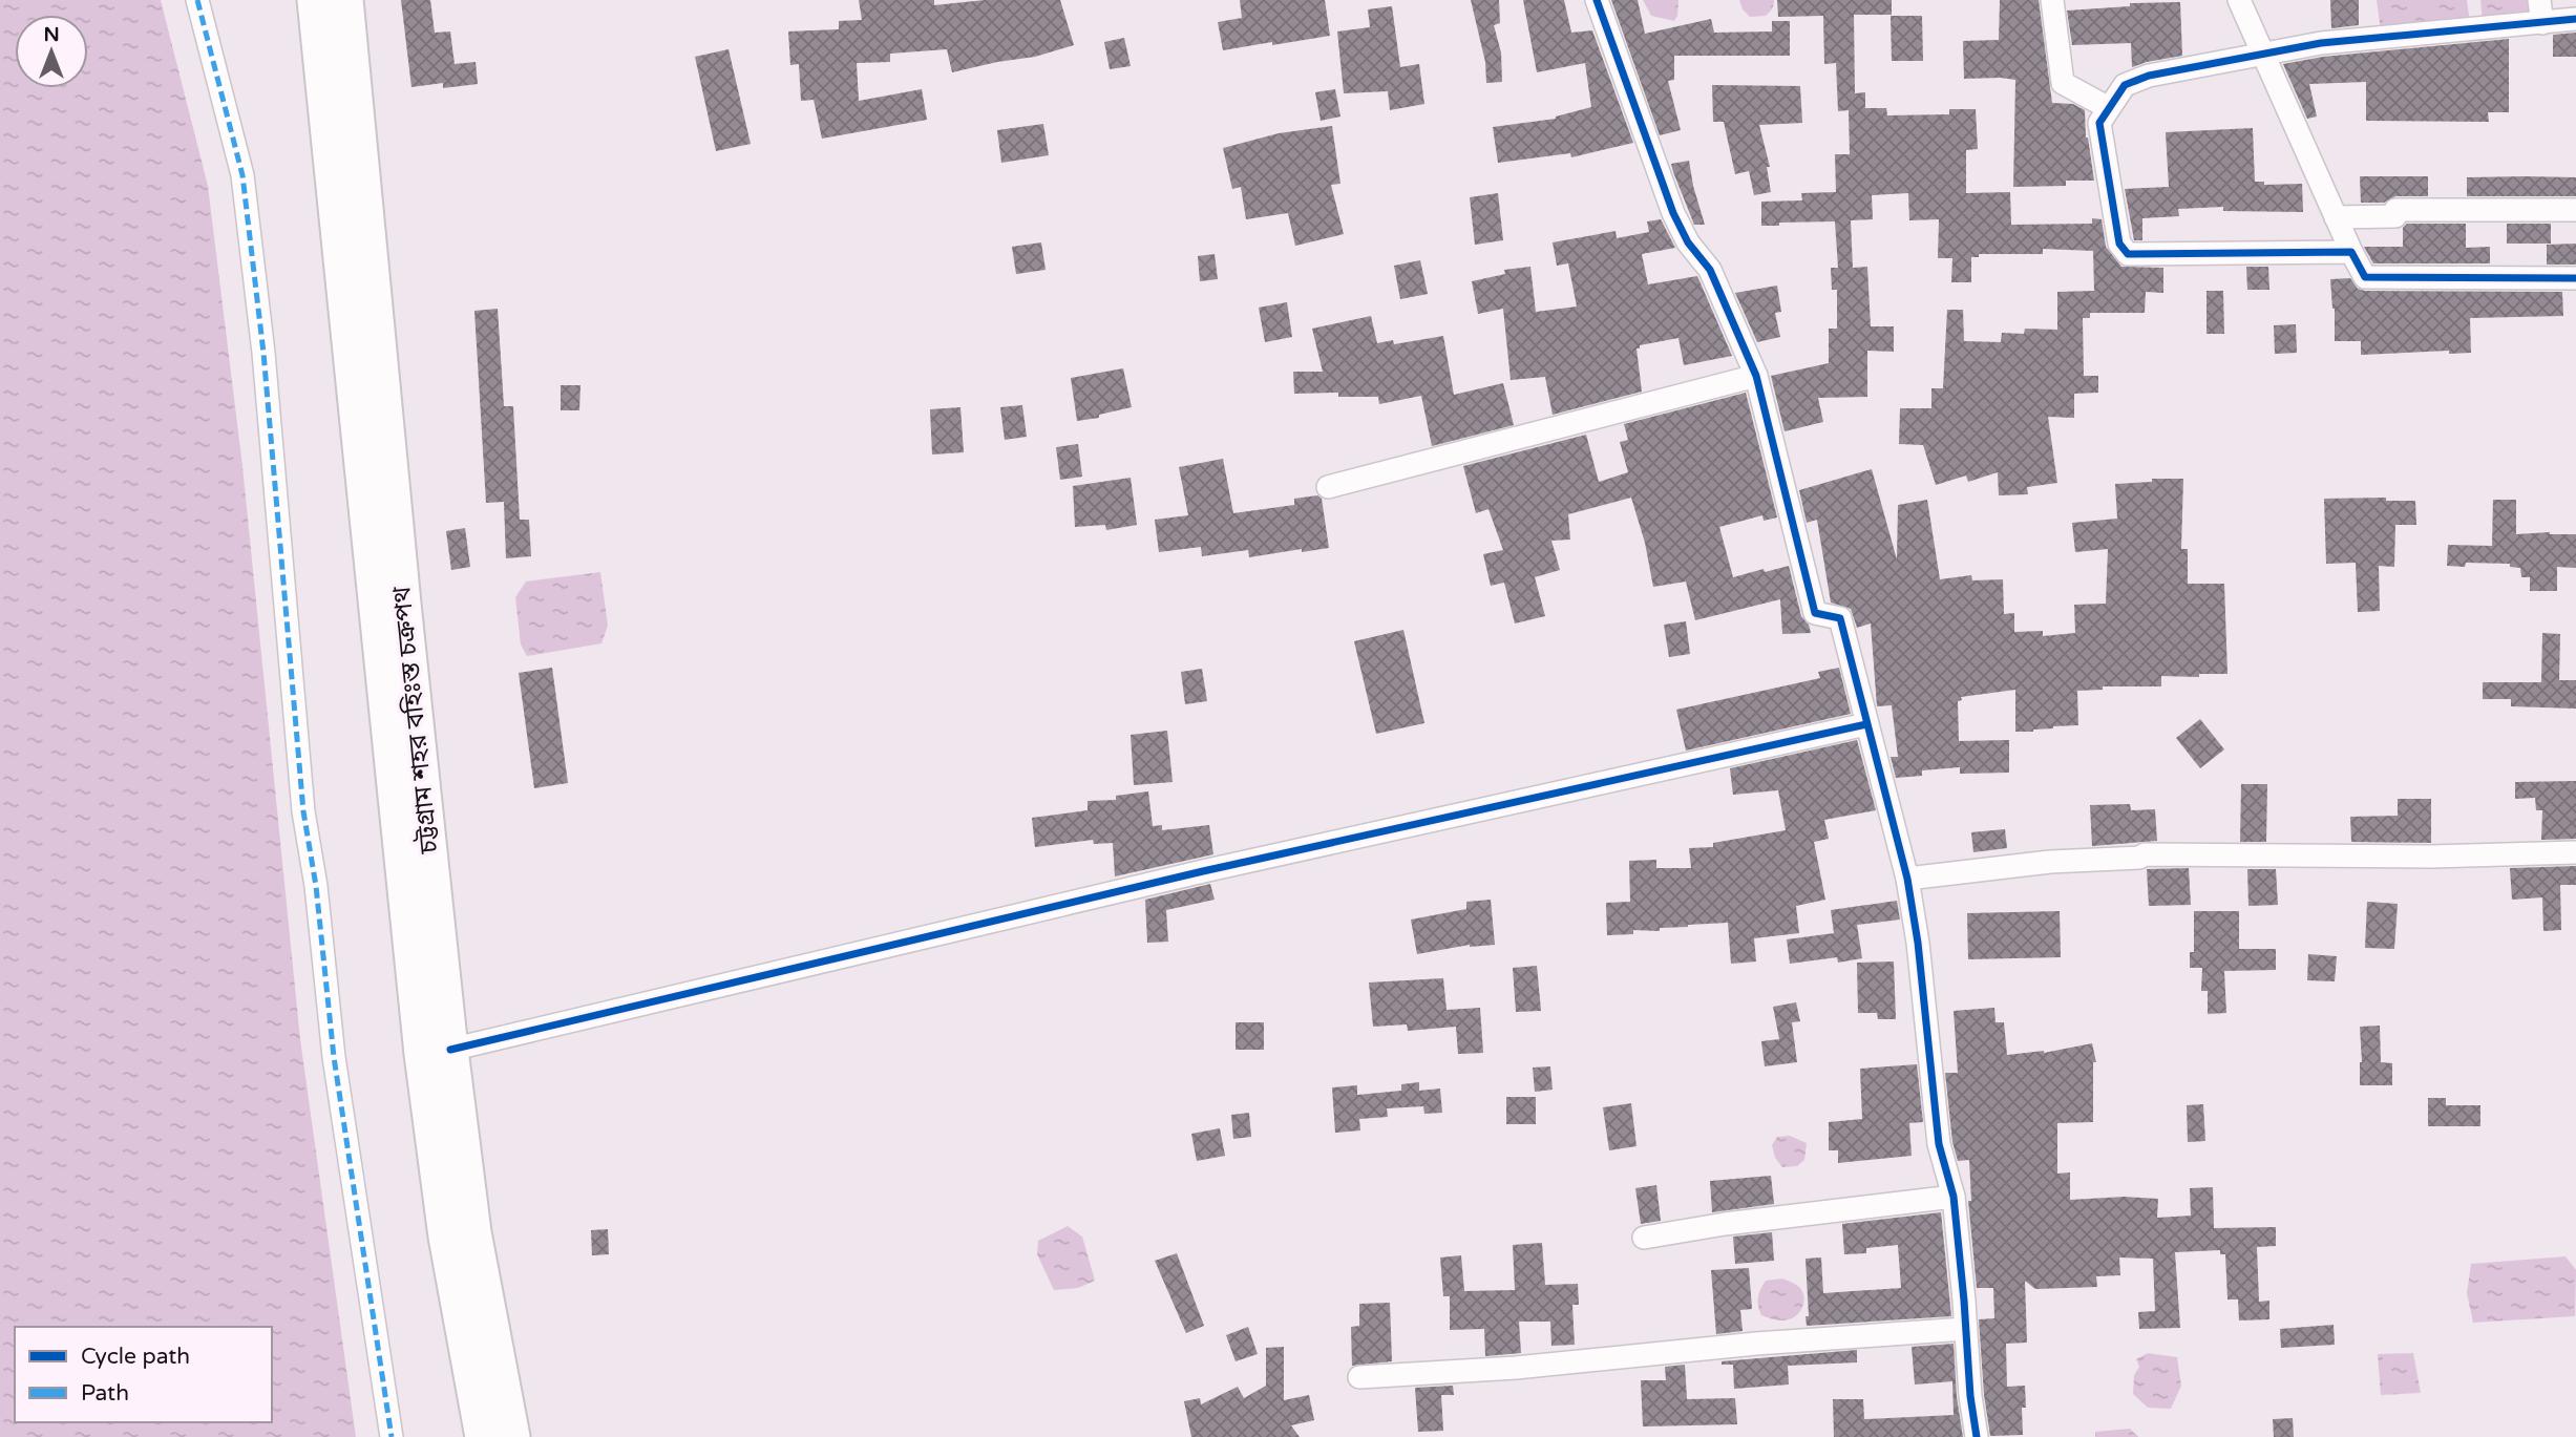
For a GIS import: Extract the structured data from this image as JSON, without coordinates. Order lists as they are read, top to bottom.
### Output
{
  "streets": {
    "main road": ["চট্টগ্রাম শহর বহিঃস্ত চক্রপথ"]
  },
  "legend": ["Cycle path", "Path"],
  "north": "top"
}
